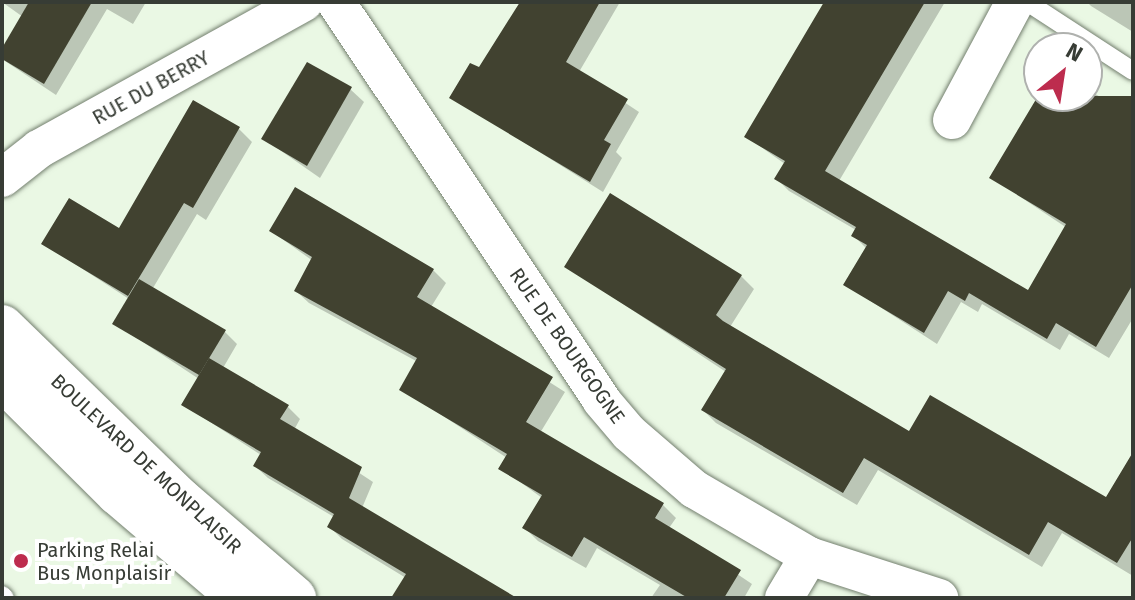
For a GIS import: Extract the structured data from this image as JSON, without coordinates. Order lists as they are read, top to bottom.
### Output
{
  "streets": {
    "main road": ["BOULEVARD DE MONPLAISIR"],
    "street": ["RUE DU BERRY", "RUE DE BOURGOGNE"]
  },
  "places": ["Parking Relai Bus Monplaisir"],
  "north": "top right"
}
